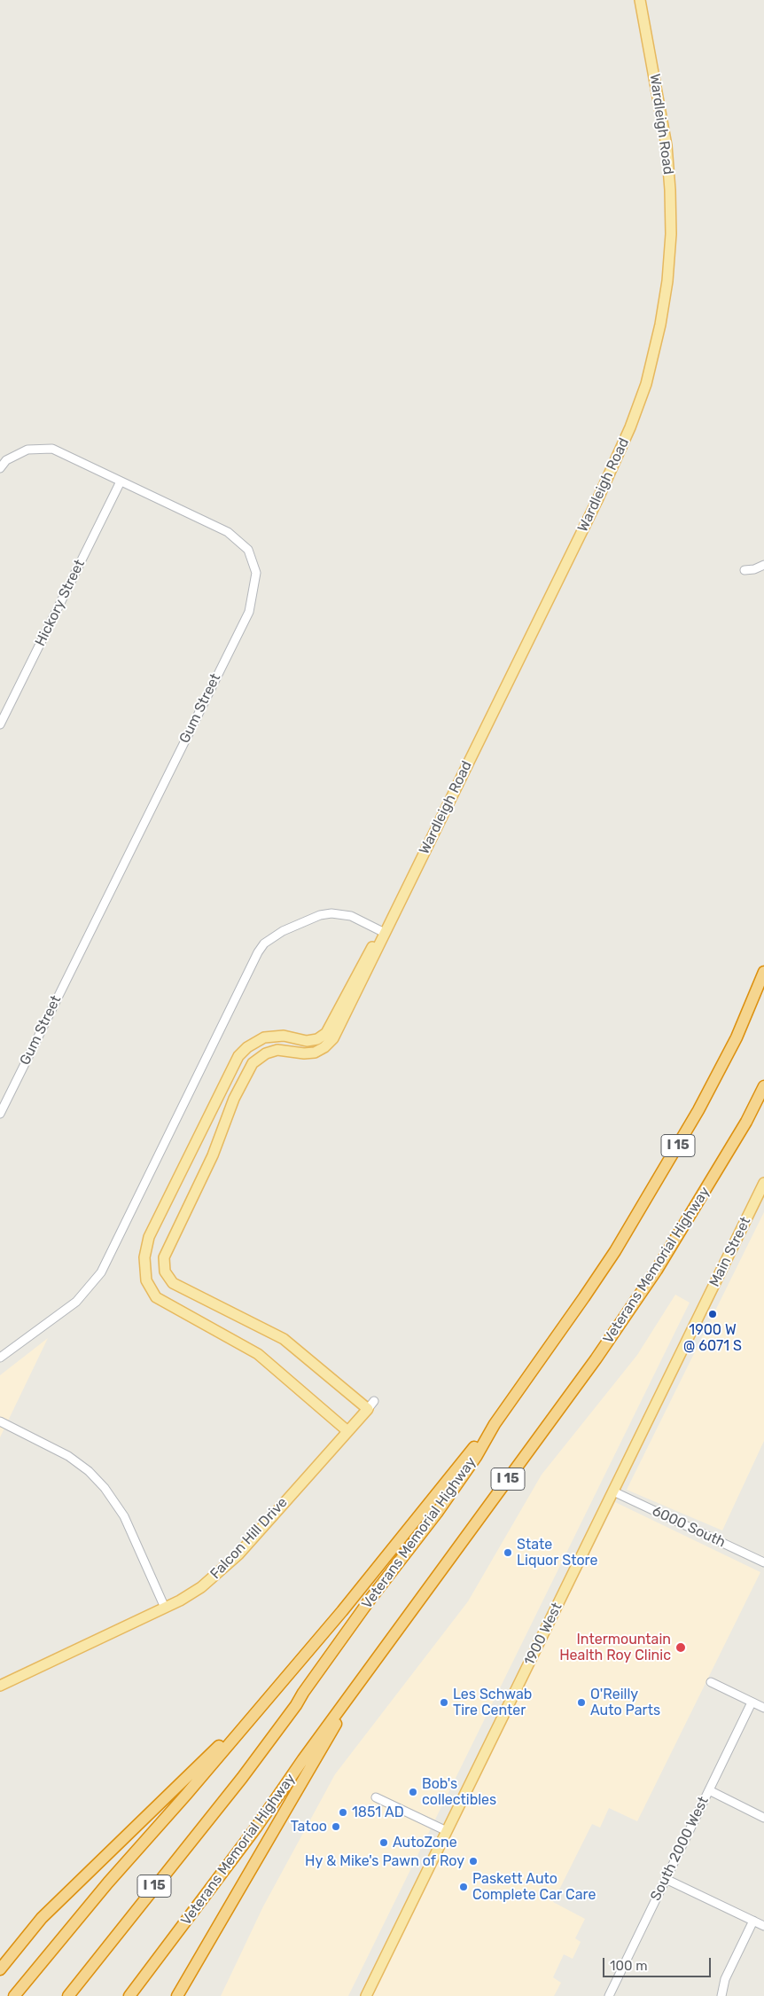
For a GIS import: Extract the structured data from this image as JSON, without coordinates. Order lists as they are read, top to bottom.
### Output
{
  "streets": {
    "highway": ["I 15", "Veterans Memorial Highway"],
    "main road": [
      "Wardleigh Road",
      "Main Street",
      "Falcon Hill Drive",
      "1900 West"
    ],
    "street": [
      "Hickory Street",
      "Gum Street",
      "6000 South",
      "South 2000 West"
    ]
  },
  "crossings": [
    ["Wardleigh Road", "Falcon Hill Drive"],
    ["Hickory Street", "Gum Street"],
    ["Main Street", "1900 West"],
    ["6000 South", "1900 West"]
  ],
  "places": [
    "1900 W @ 6071 S",
    "State Liquor Store",
    "Intermountain Health Roy Clinic",
    "Les Schwab Tire Center",
    "O'Reilly Auto Parts",
    "Bob's collectibles",
    "1851 AD",
    "Tatoo",
    "AutoZone",
    "Hy & Mike's Pawn of Roy",
    "Paskett Auto Complete Car Care"
  ],
  "scale_bar": "100 m"
}
